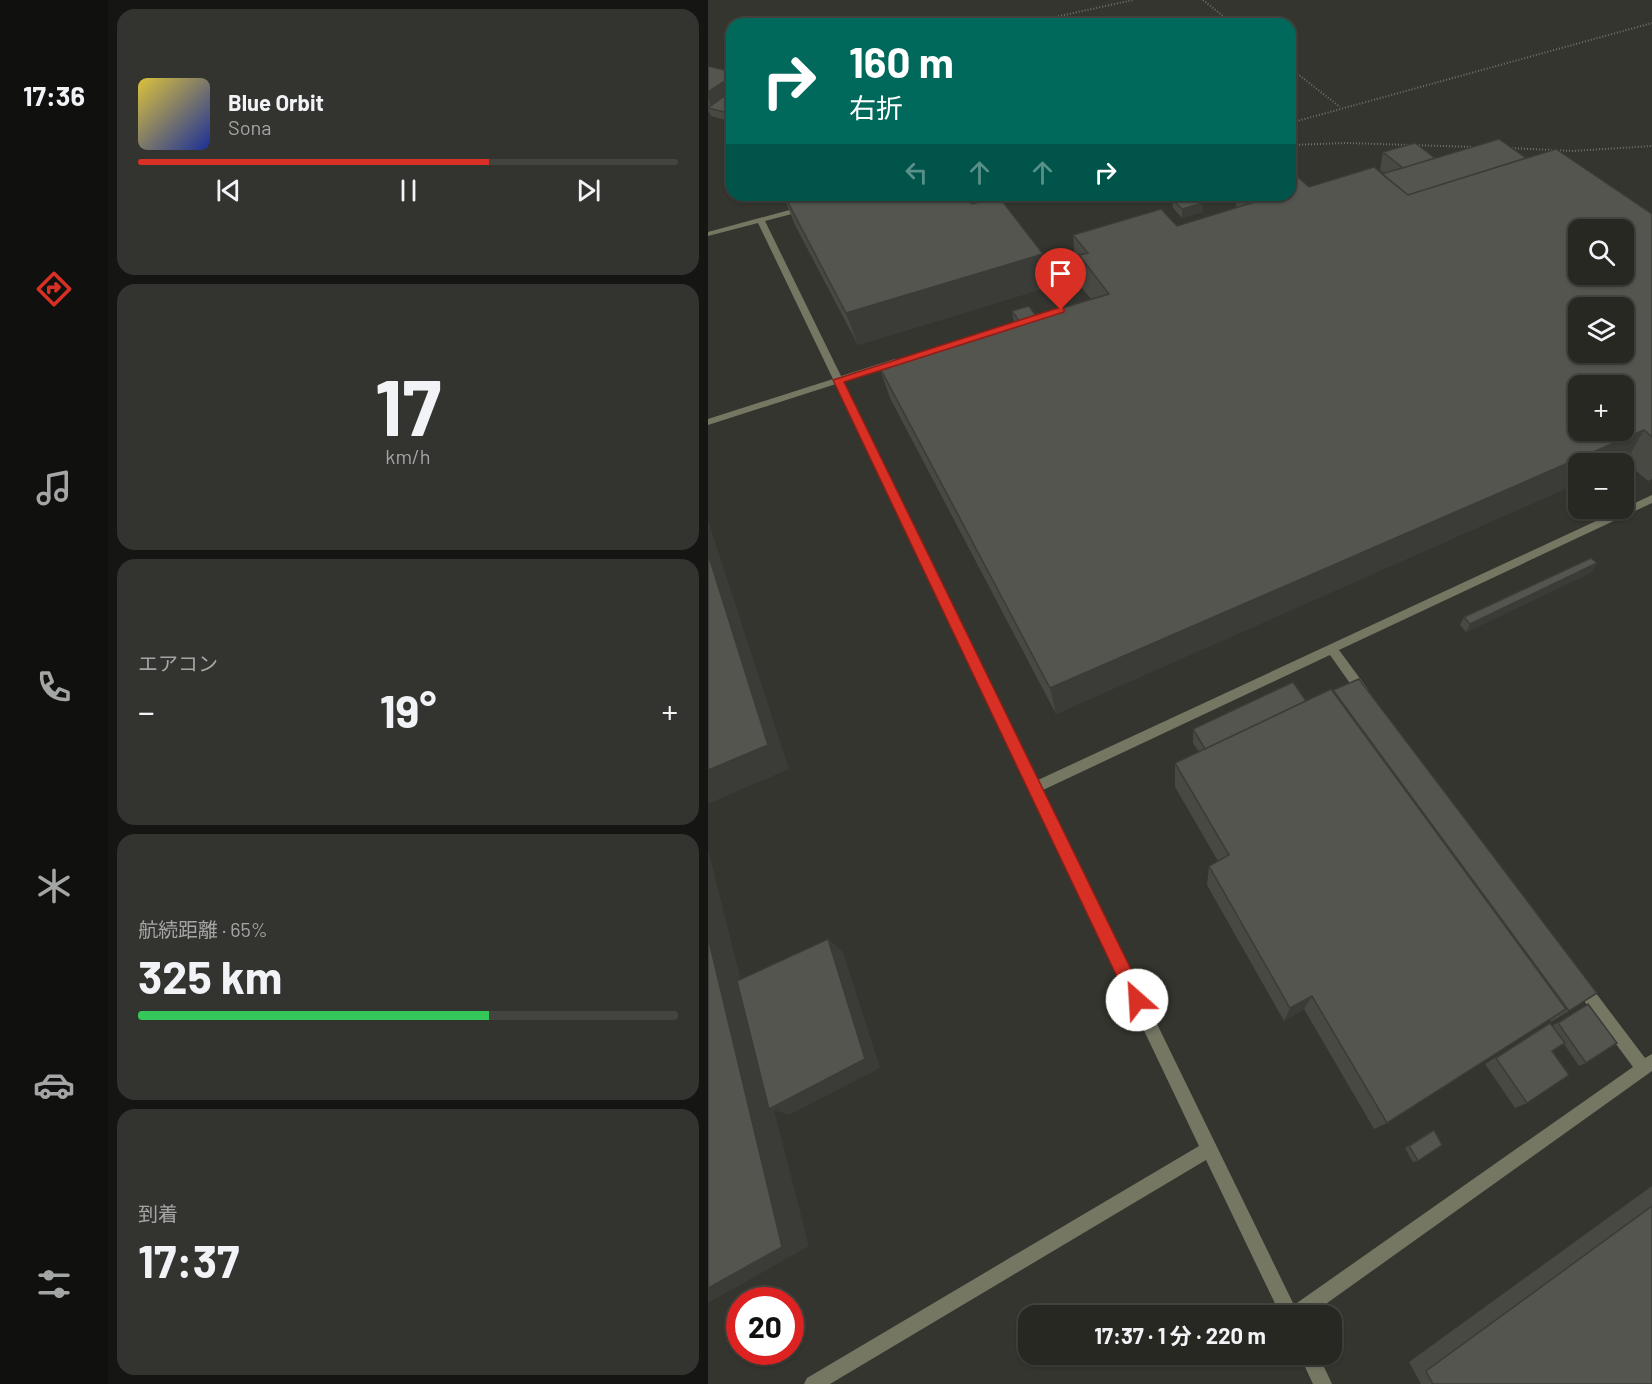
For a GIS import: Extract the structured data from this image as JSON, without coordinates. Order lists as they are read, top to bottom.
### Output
{
  "page": {
    "tabs": "17:36",
    "turn": ["160 m", "右折"],
    "song": ["Blue Orbit", "Sona"],
    "map_buttons": ["+", "−"],
    "tile": [
      ["17", "km/h"],
      "エアコン",
      ["航続距離 · 65%", "325 km"],
      ["到着", "17:37"]
    ],
    "heat": ["−", "19°", "+"],
    "limit": "20",
    "trip": "17:37 · 1 分 · 220 m"
  }
}
